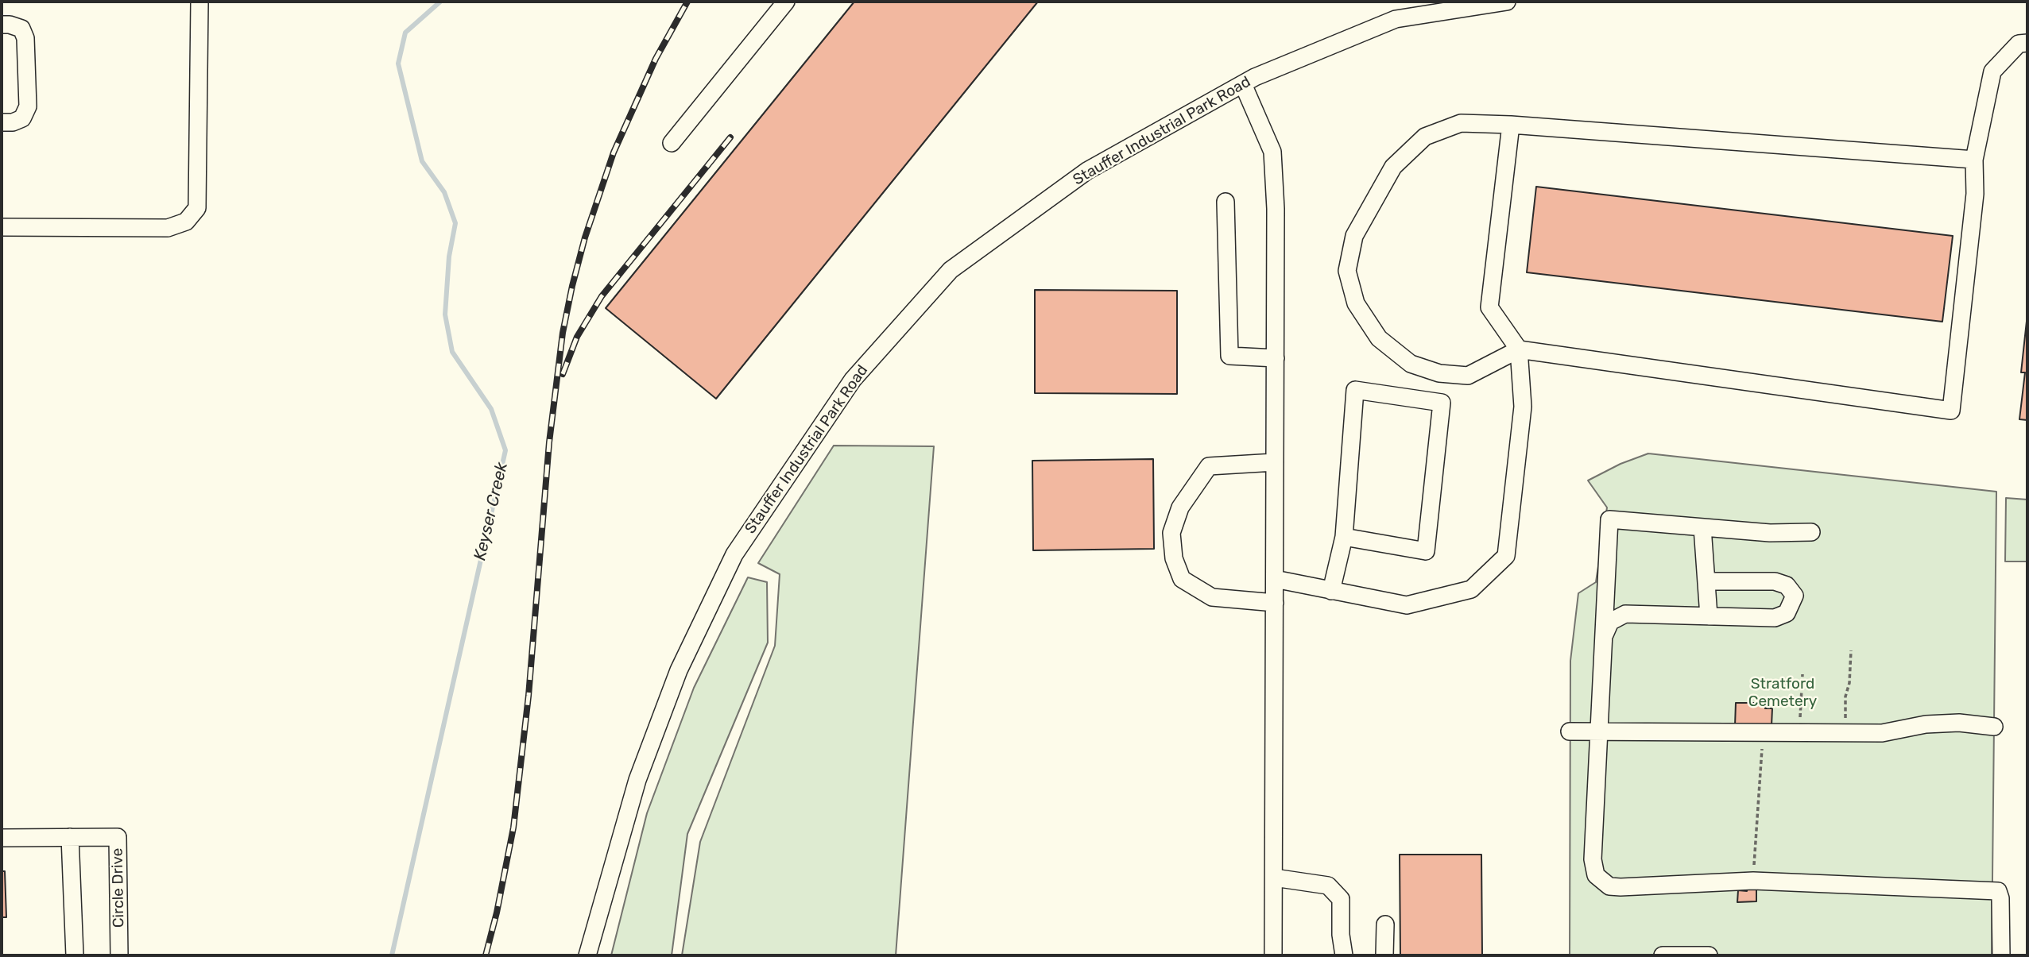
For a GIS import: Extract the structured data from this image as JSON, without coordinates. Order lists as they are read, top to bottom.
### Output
{
  "streets": {
    "street": ["Stauffer Industrial Park Road", "Circle Drive"]
  },
  "water": ["Keyser Creek"],
  "parks": ["Stratford Cemetery"]
}
